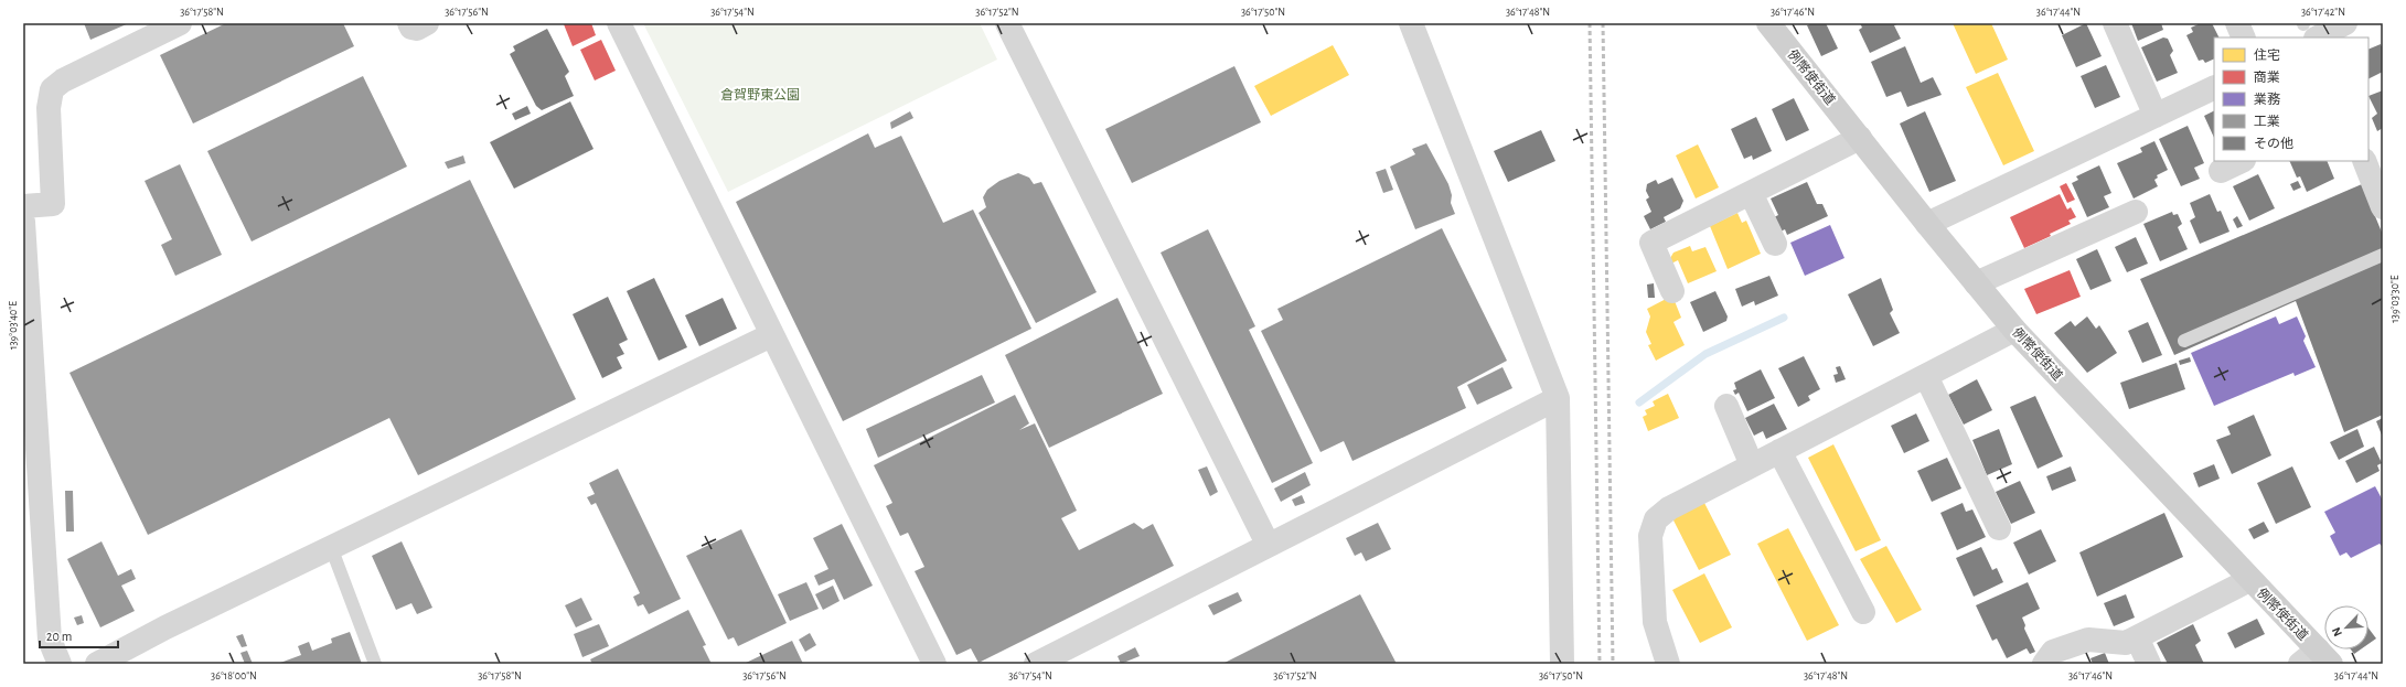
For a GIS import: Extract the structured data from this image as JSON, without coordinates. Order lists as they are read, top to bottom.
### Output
{
  "streets": {
    "main road": ["例幣使街道"]
  },
  "parks": ["倉賀野東公園"],
  "legend": [
    "住宅",
    "商業",
    "業務",
    "工業",
    "その他"
  ],
  "scale_bar": "20 m",
  "north": "bottom left",
  "coordinates": [
    "36°17'58\"N",
    "36°17'56\"N",
    "36°17'54\"N",
    "36°17'52\"N",
    "36°17'50\"N",
    "36°17'48\"N",
    "36°17'46\"N",
    "36°17'44\"N",
    "36°17'42\"N",
    "139°03'30\"E",
    "139°03'40\"E",
    "36°18'00\"N"
  ]
}
